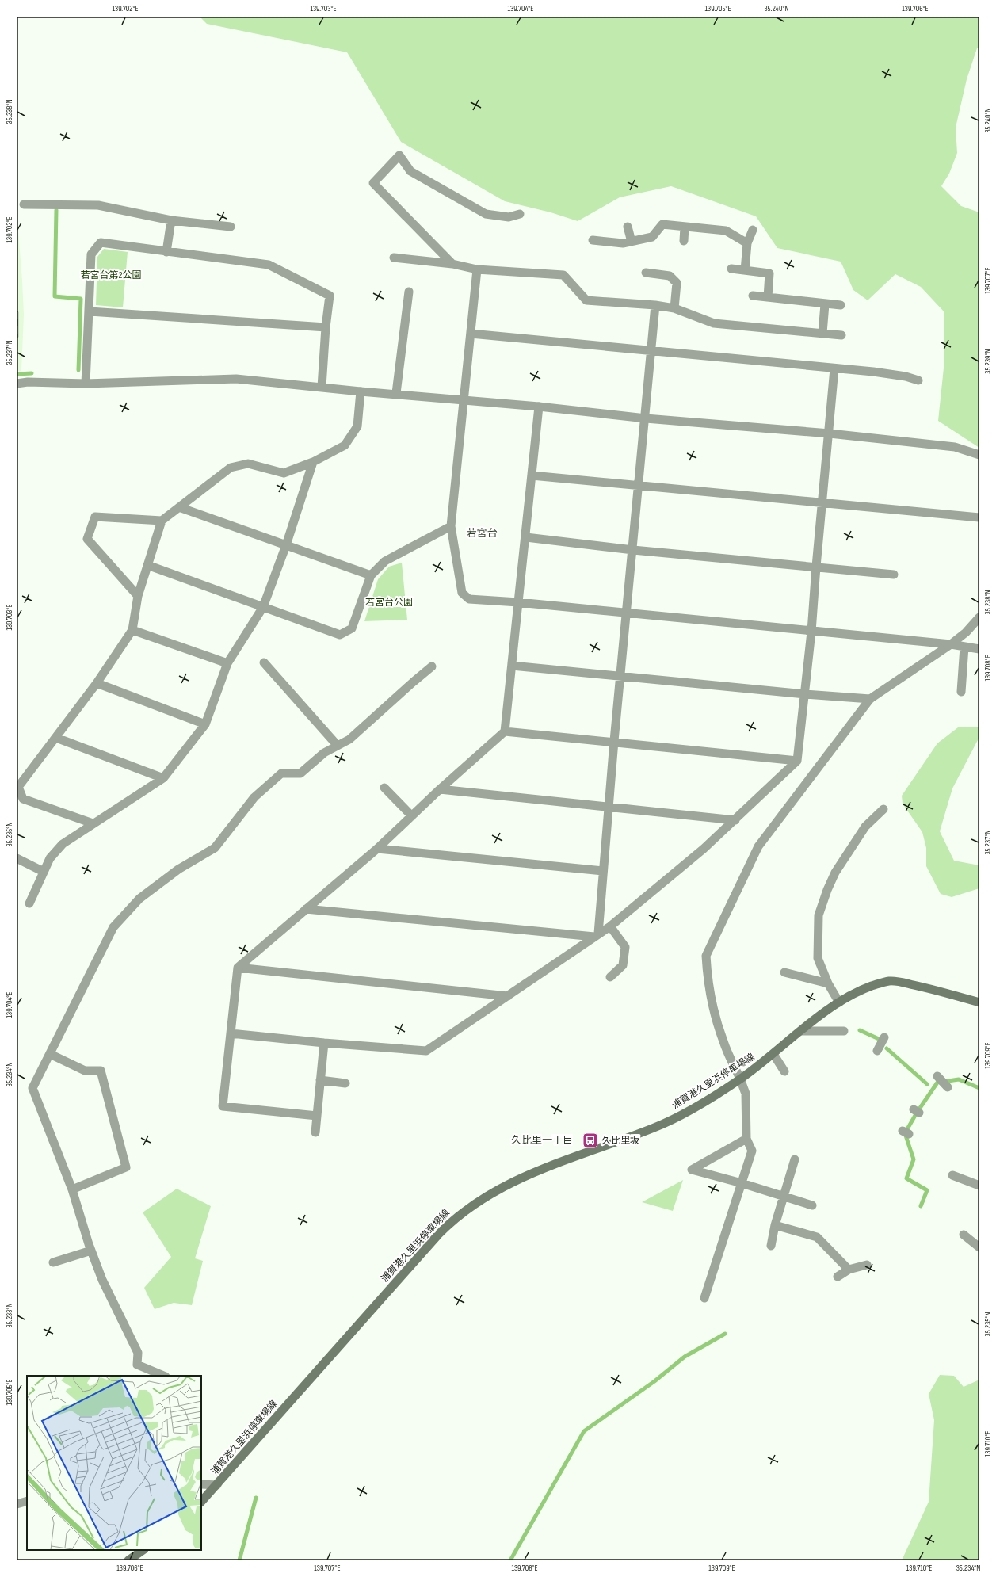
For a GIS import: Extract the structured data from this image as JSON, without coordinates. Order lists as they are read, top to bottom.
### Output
{
  "streets": {
    "main road": ["浦賀港久里浜停車場線"]
  },
  "districts": ["若宮台", "久比里一丁目"],
  "parks": ["若宮台第2公園", "若宮台公園"],
  "places": {
    "bus stop": ["久比里坂"]
  },
  "coordinates": [
    "139.702°E",
    "139.703°E",
    "139.704°E",
    "139.705°E",
    "35.240°N",
    "139.706°E",
    "35.238°N",
    "139.707°E",
    "35.237°N",
    "35.239°N",
    "139.708°E",
    "35.235°N",
    "139.709°E",
    "35.234°N",
    "35.233°N",
    "139.710°E"
  ]
}
